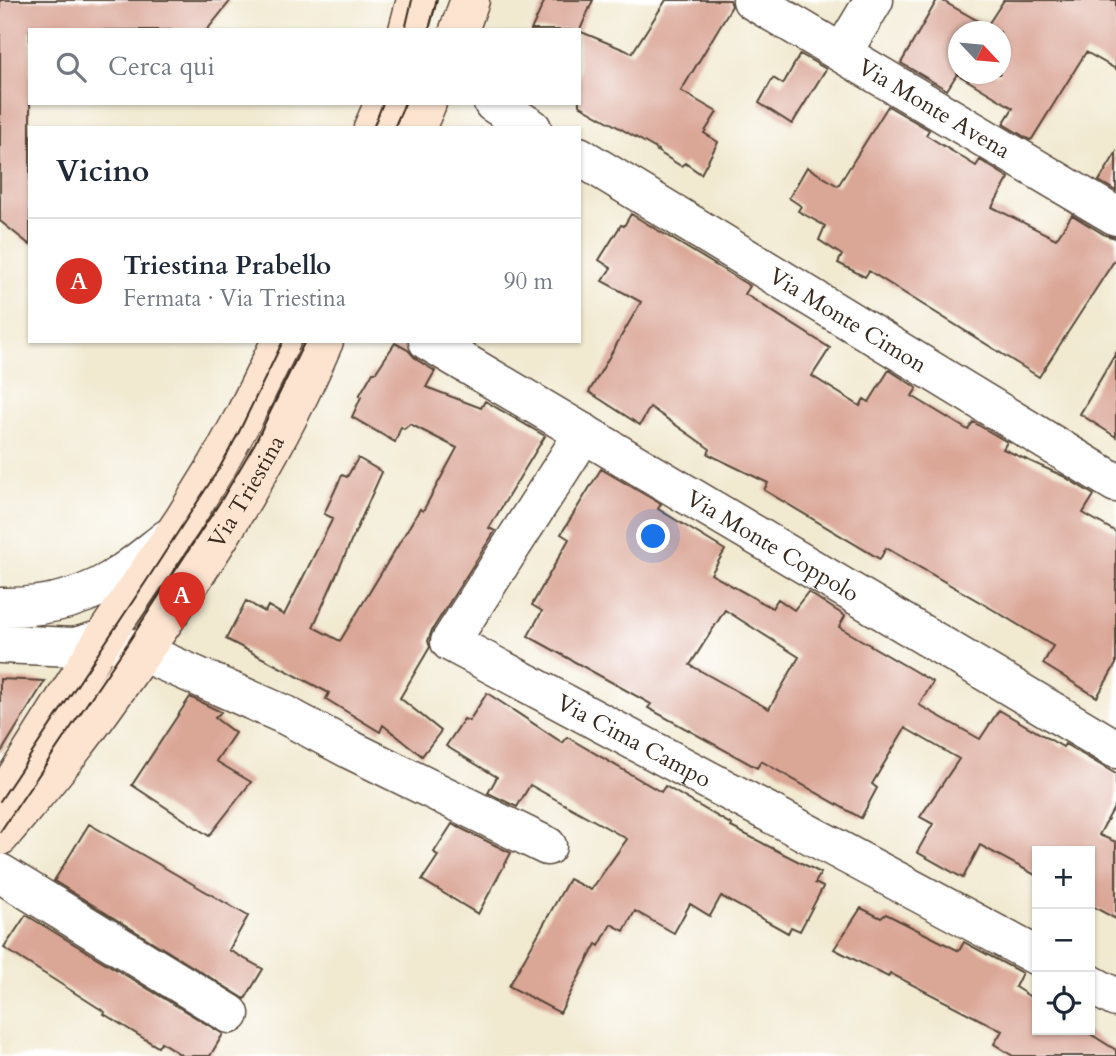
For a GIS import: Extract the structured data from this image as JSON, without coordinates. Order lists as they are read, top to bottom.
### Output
{
  "streets": {
    "street": [
      "Via Monte Avena",
      "Via Monte Cimon",
      "Via Triestina",
      "Via Monte Coppolo",
      "Via Cima Campo"
    ]
  },
  "crossings": [
    ["Via Monte Coppolo", "Via Cima Campo"]
  ],
  "north": "bottom right",
  "page": {
    "search": "Cerca qui",
    "heading": "Vicino",
    "list": [
      {
        "mark": "A",
        "name": "Triestina Prabello",
        "note": "Fermata · Via Triestina",
        "value": "90 m"
      }
    ],
    "pins": "A",
    "map_buttons": ["+", "−"]
  }
}
